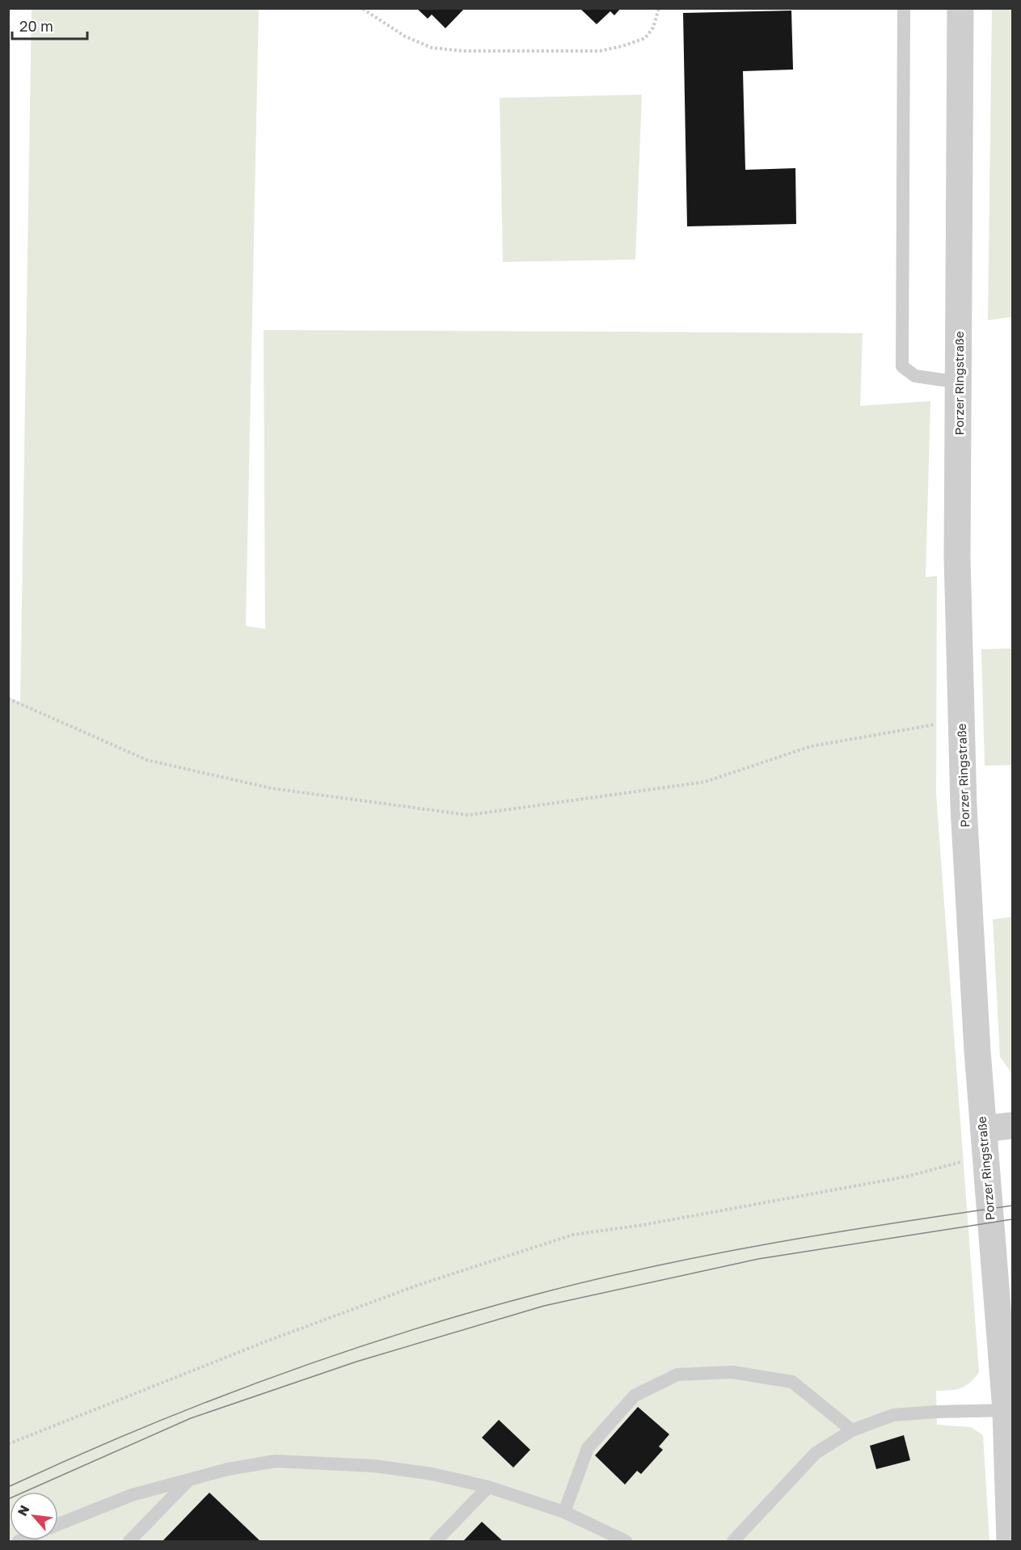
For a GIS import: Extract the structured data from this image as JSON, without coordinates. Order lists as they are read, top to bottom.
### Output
{
  "streets": {
    "street": ["Porzer Ringstraße"]
  },
  "scale_bar": "20 m",
  "north": "top left"
}
